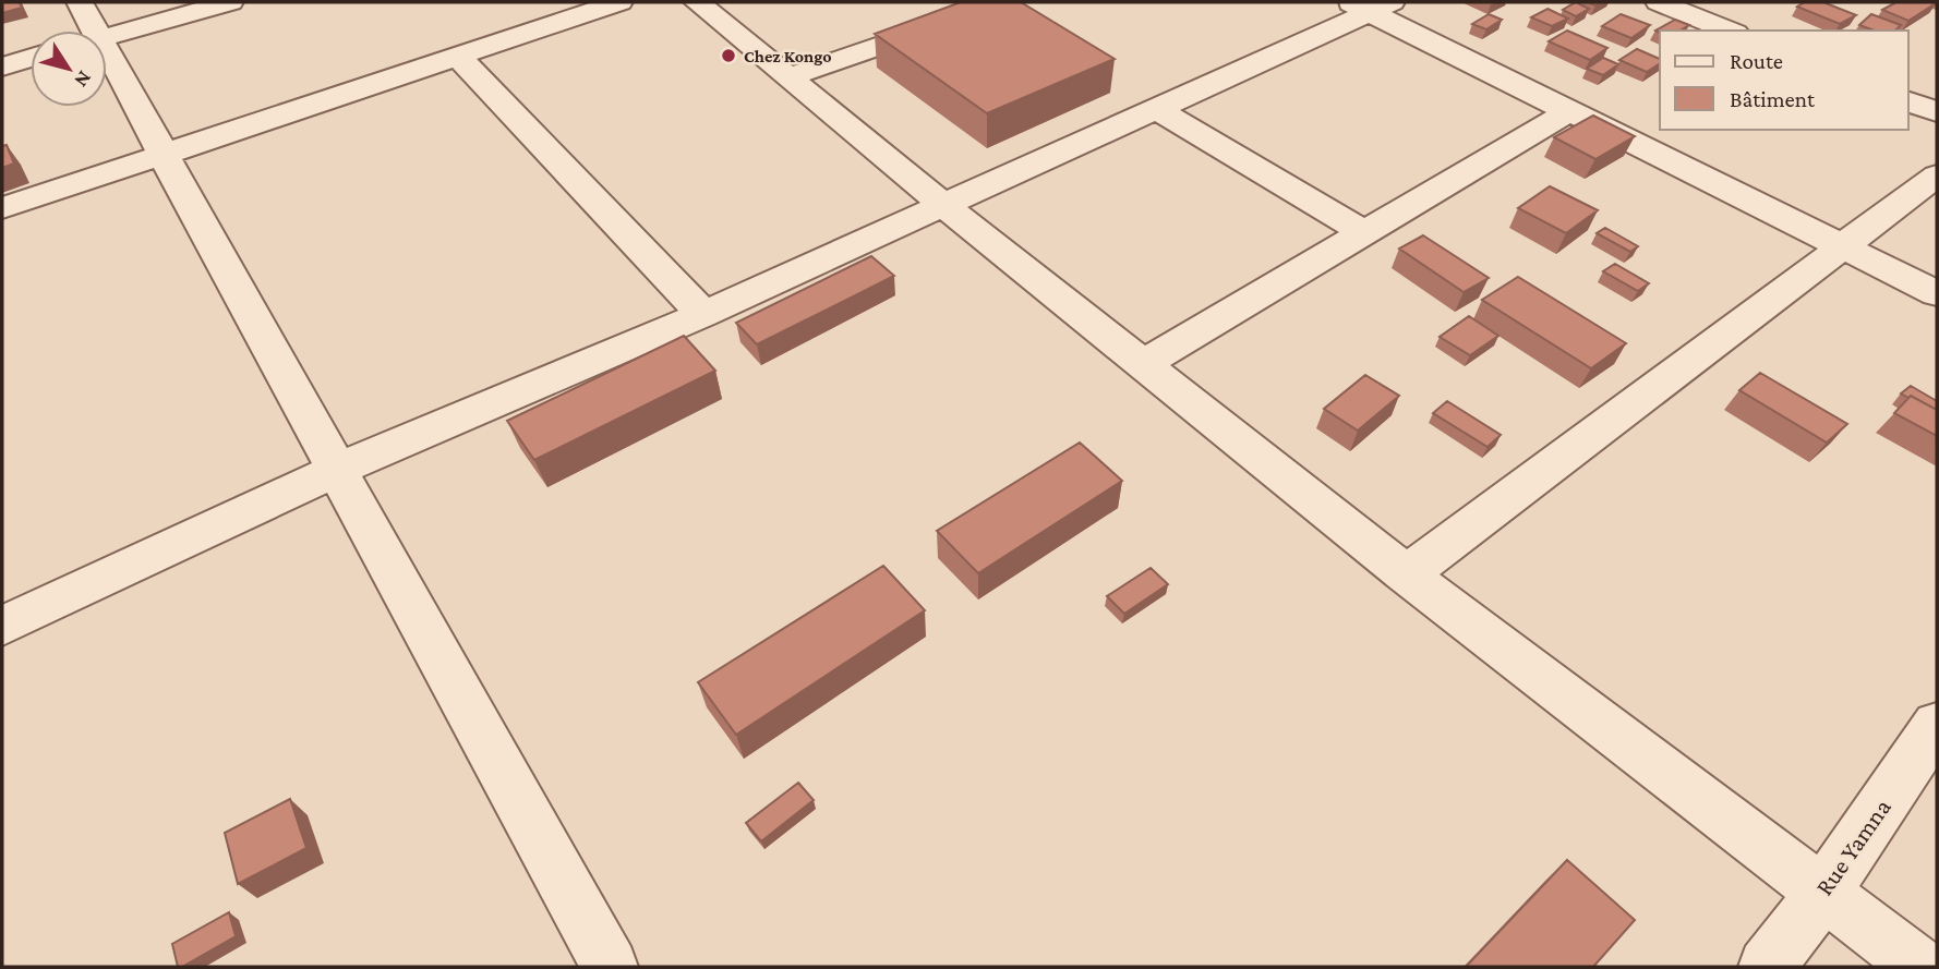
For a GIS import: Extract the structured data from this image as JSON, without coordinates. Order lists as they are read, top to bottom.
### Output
{
  "streets": {
    "street": ["Rue Yamna"]
  },
  "places": ["Chez Kongo"],
  "legend": ["Route", "Bâtiment"],
  "north": "bottom right"
}
